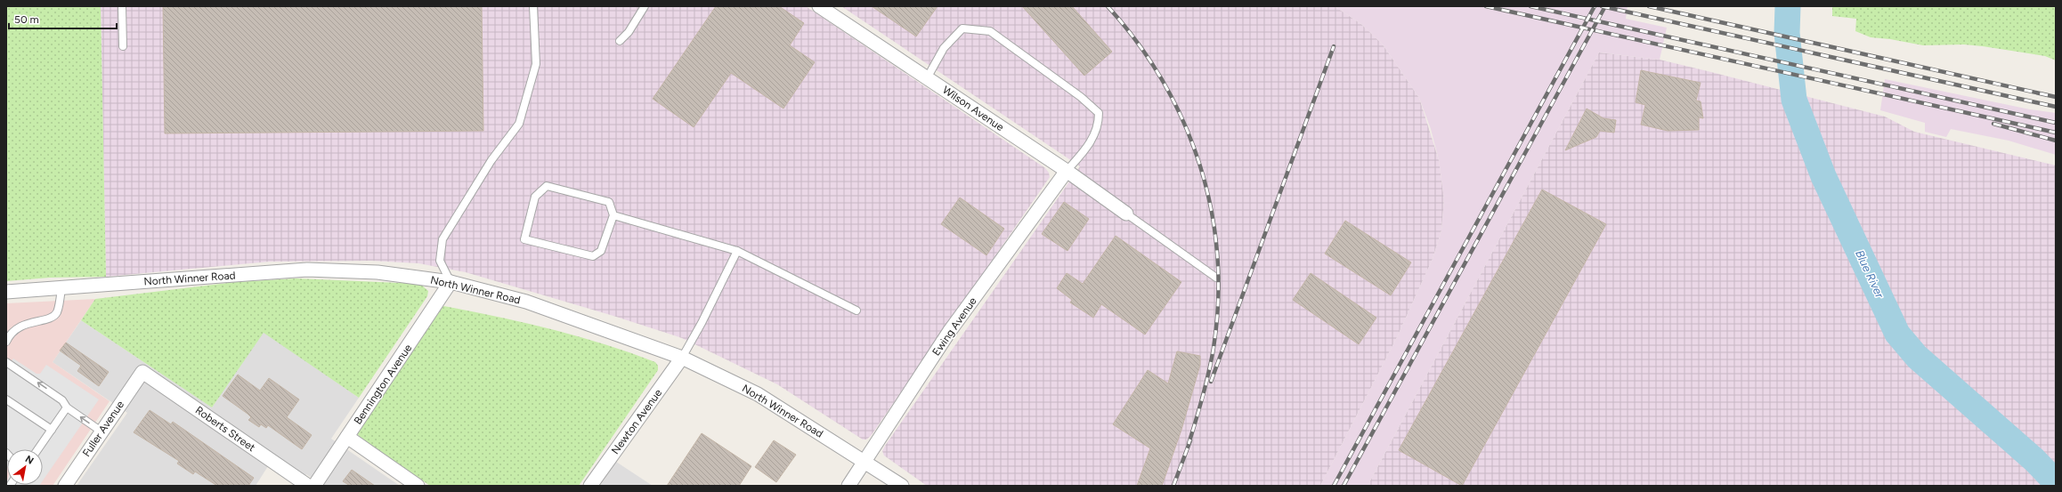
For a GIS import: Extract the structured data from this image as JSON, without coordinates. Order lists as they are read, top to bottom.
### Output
{
  "streets": {
    "street": [
      "Wilson Avenue",
      "North Winner Road",
      "Ewing Avenue",
      "Bennington Avenue",
      "Newton Avenue",
      "Fuller Avenue",
      "Roberts Street"
    ]
  },
  "crossings": [
    ["Wilson Avenue", "Ewing Avenue"],
    ["North Winner Road", "Ewing Avenue"],
    ["North Winner Road", "Bennington Avenue"],
    ["North Winner Road", "Newton Avenue"],
    ["Fuller Avenue", "Roberts Street"]
  ],
  "water": ["Blue River"],
  "scale_bar": "50 m",
  "north": "top right"
}
